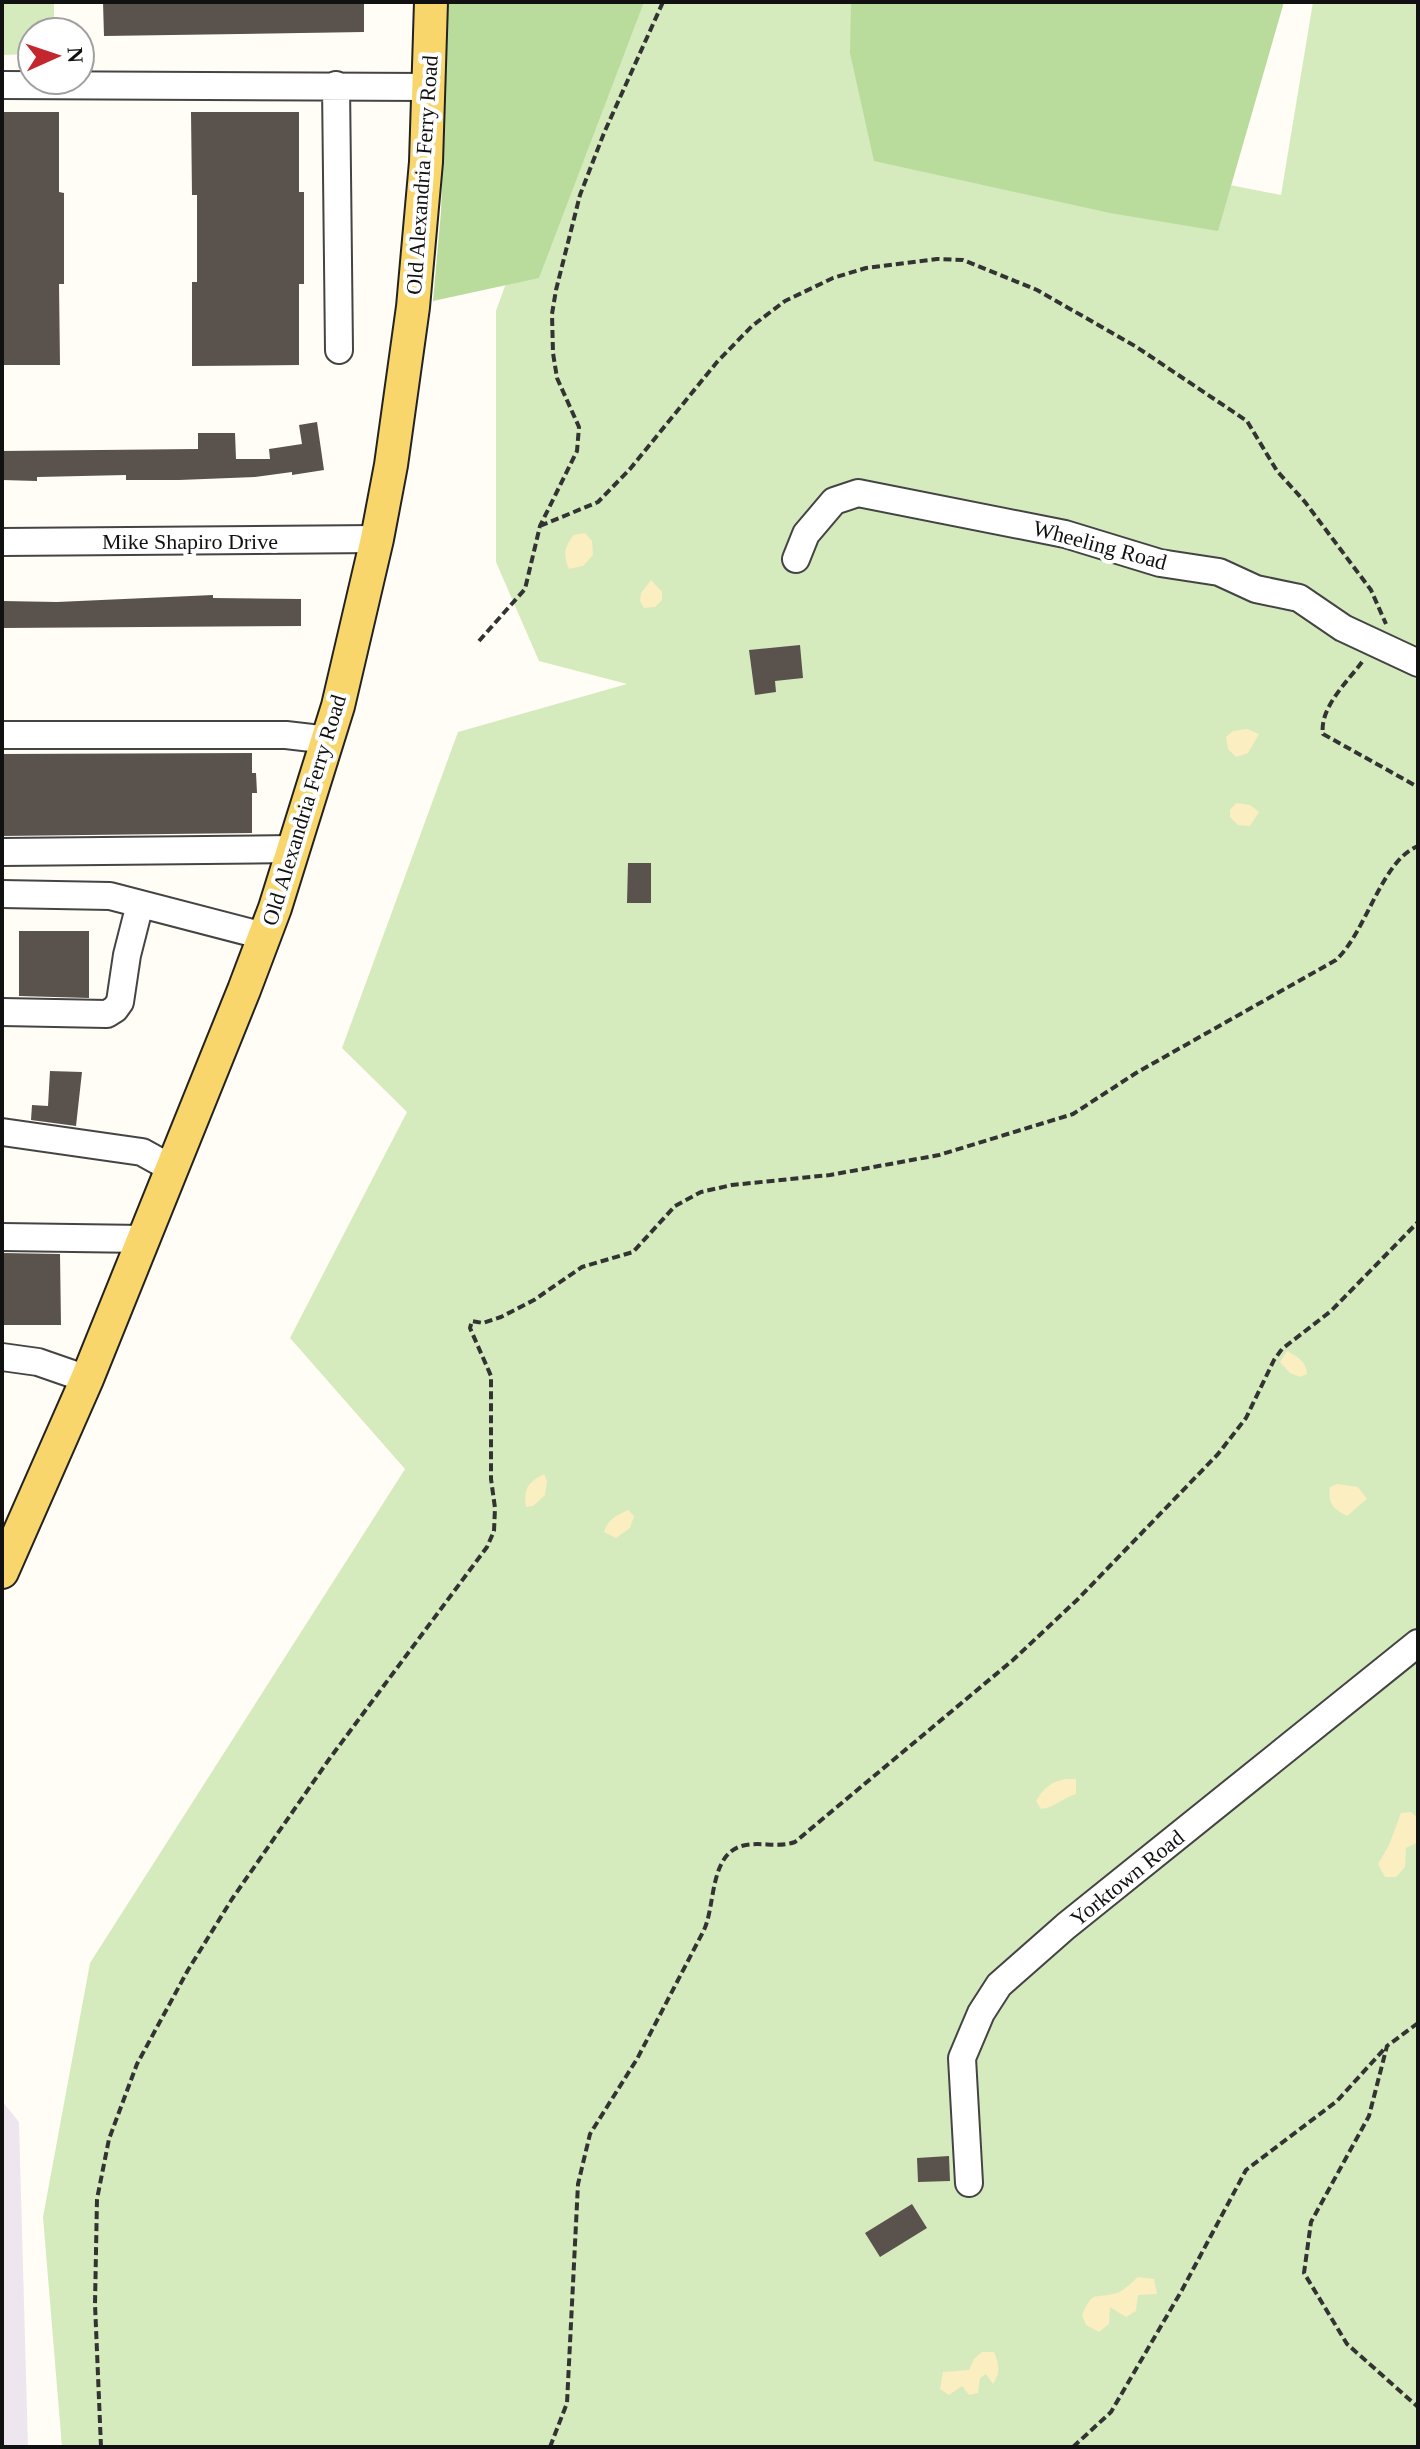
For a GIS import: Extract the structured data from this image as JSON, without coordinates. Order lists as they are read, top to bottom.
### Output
{
  "streets": {
    "main road": ["Old Alexandria Ferry Road"],
    "street": ["Mike Shapiro Drive", "Wheeling Road", "Yorktown Road"]
  },
  "crossings": [
    ["Old Alexandria Ferry Road", "Mike Shapiro Drive"]
  ],
  "north": "right"
}
